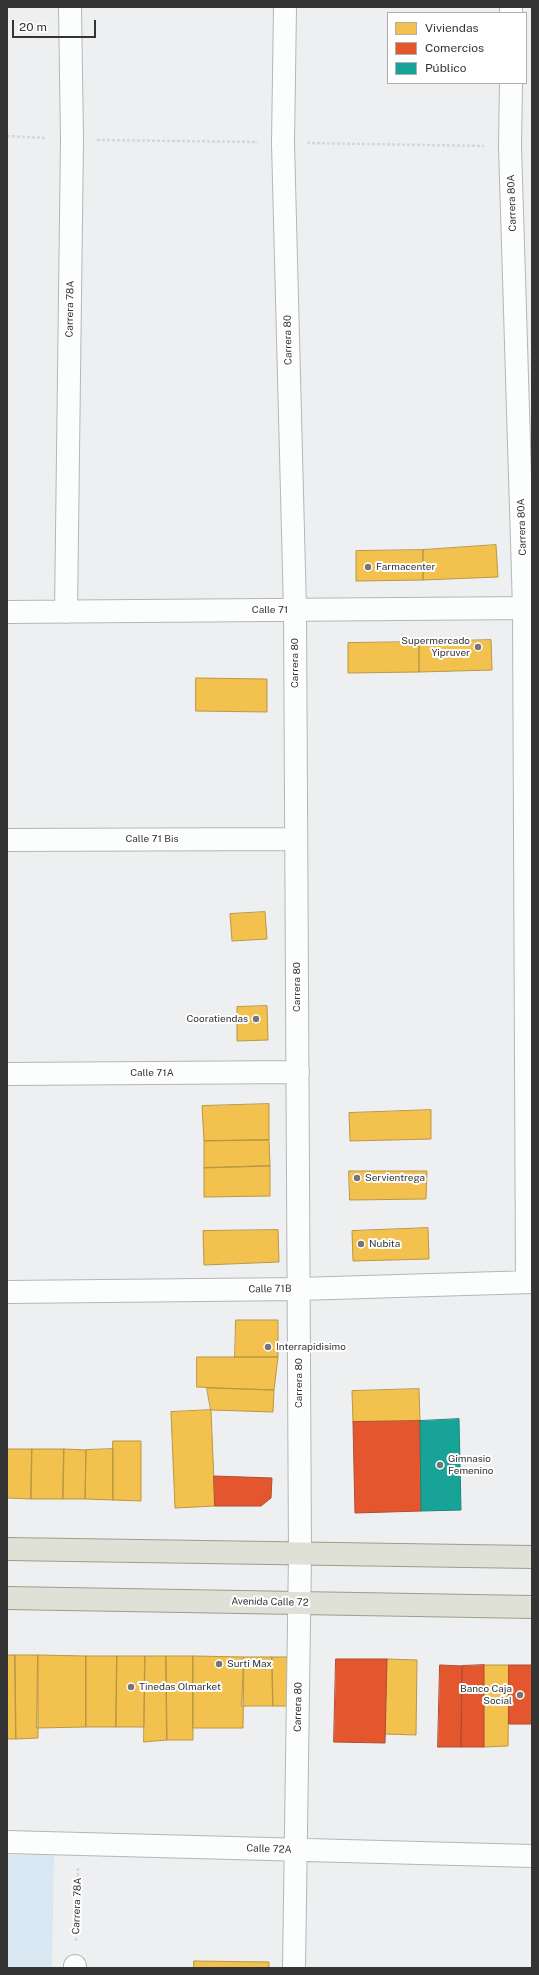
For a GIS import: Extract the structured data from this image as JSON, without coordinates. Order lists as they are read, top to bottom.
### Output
{
  "streets": {
    "main road": ["Avenida Calle 72"],
    "street": [
      "Carrera 80A",
      "Carrera 78A",
      "Carrera 80",
      "Calle 71",
      "Calle 71 Bis",
      "Calle 71A",
      "Calle 71B",
      "Calle 72A"
    ]
  },
  "crossings": [
    ["Carrera 80A", "Calle 71"],
    ["Carrera 80A", "Calle 71B"],
    ["Carrera 78A", "Calle 71"],
    ["Carrera 78A", "Calle 72A"],
    ["Carrera 80", "Calle 71"],
    ["Carrera 80", "Calle 71 Bis"],
    ["Carrera 80", "Calle 71A"],
    ["Carrera 80", "Calle 71B"],
    ["Carrera 80", "Avenida Calle 72"],
    ["Carrera 80", "Calle 72A"]
  ],
  "places": [
    "Farmacenter",
    "Supermercado Yipruver",
    "Cooratiendas",
    "Servientrega",
    "Nubita",
    "Interrapidisimo",
    "Gimnasio Femenino",
    "Surti Max",
    "Tinedas Olmarket",
    "Banco Caja Social"
  ],
  "legend": ["Viviendas", "Comercios", "Público"],
  "scale_bar": "20 m"
}
